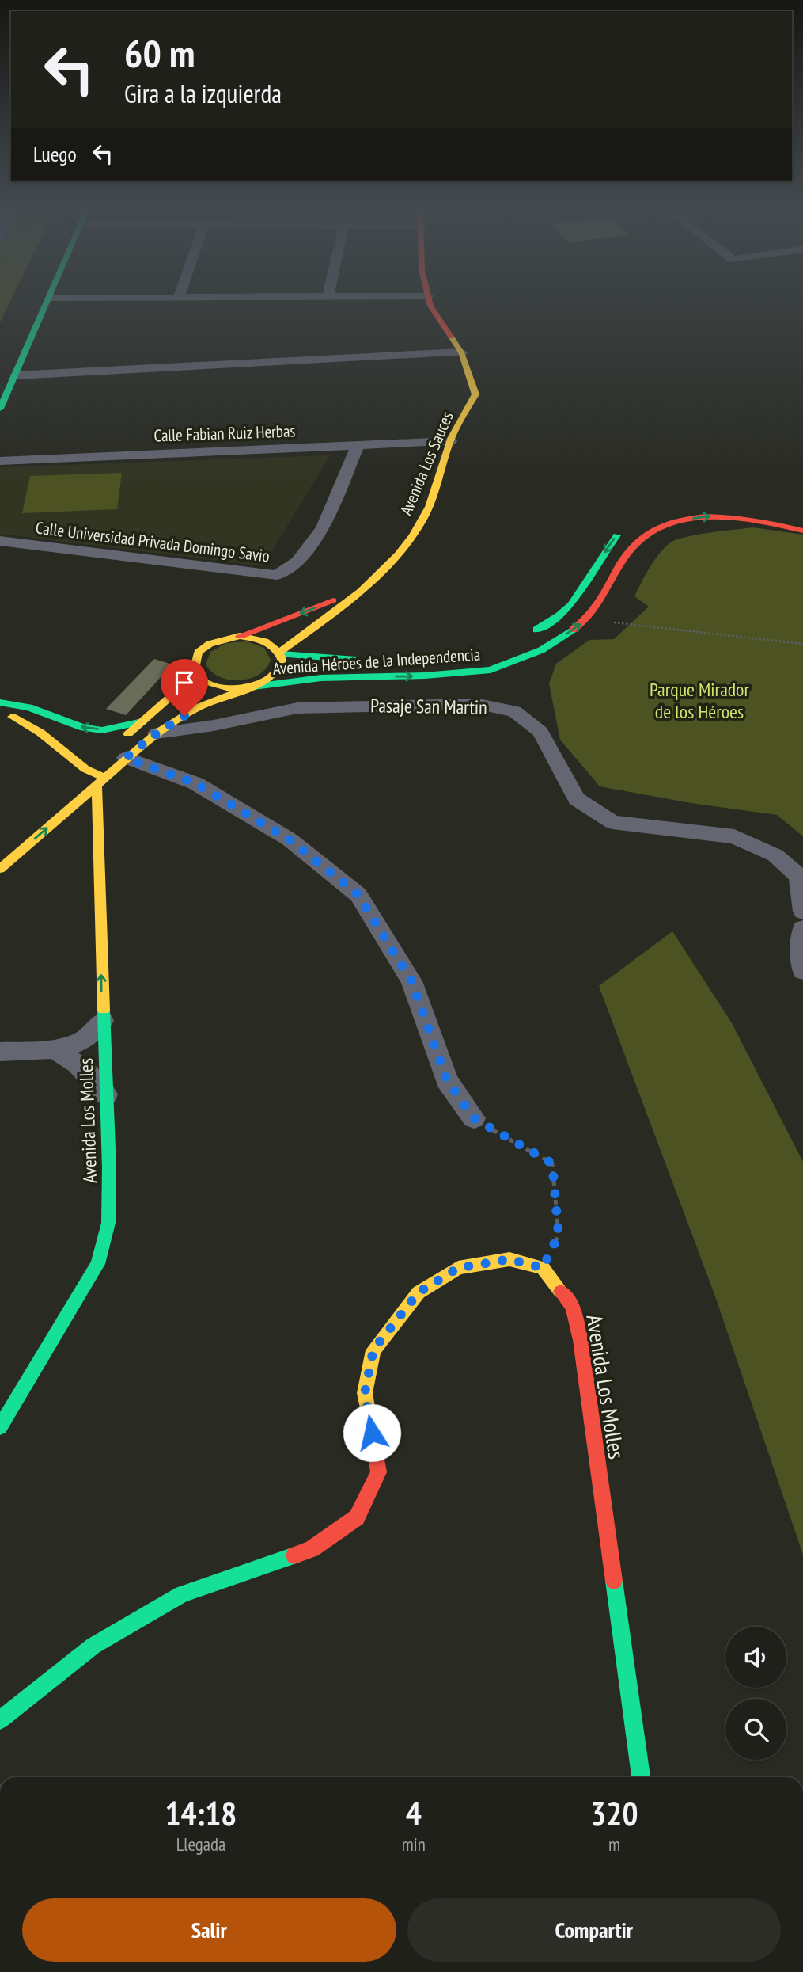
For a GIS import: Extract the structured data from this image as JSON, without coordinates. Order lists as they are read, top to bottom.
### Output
{
  "streets": {
    "street": [
      "Calle Fabian Ruiz Herbas",
      "Avenida Los Sauces",
      "Calle Universidad Privada Domingo Savio",
      "Avenida Héroes de la Independencia",
      "Pasaje San Martin",
      "Avenida Los Molles"
    ]
  },
  "crossings": [
    ["Calle Fabian Ruiz Herbas", "Avenida Los Sauces"],
    ["Calle Fabian Ruiz Herbas", "Calle Universidad Privada Domingo Savio"],
    ["Avenida Los Sauces", "Avenida Héroes de la Independencia"],
    ["Avenida Héroes de la Independencia", "Pasaje San Martin"],
    ["Avenida Héroes de la Independencia", "Avenida Los Molles"]
  ],
  "one_way": ["Avenida Héroes de la Independencia"],
  "parks": ["Parque Mirador de los Héroes"],
  "page": {
    "turn": ["60 m", "Gira a la izquierda"],
    "then": "Luego",
    "eta": [
      "14:18",
      "Llegada",
      "4",
      "min",
      "320",
      "m"
    ],
    "buttons": ["Salir", "Compartir"]
  }
}
